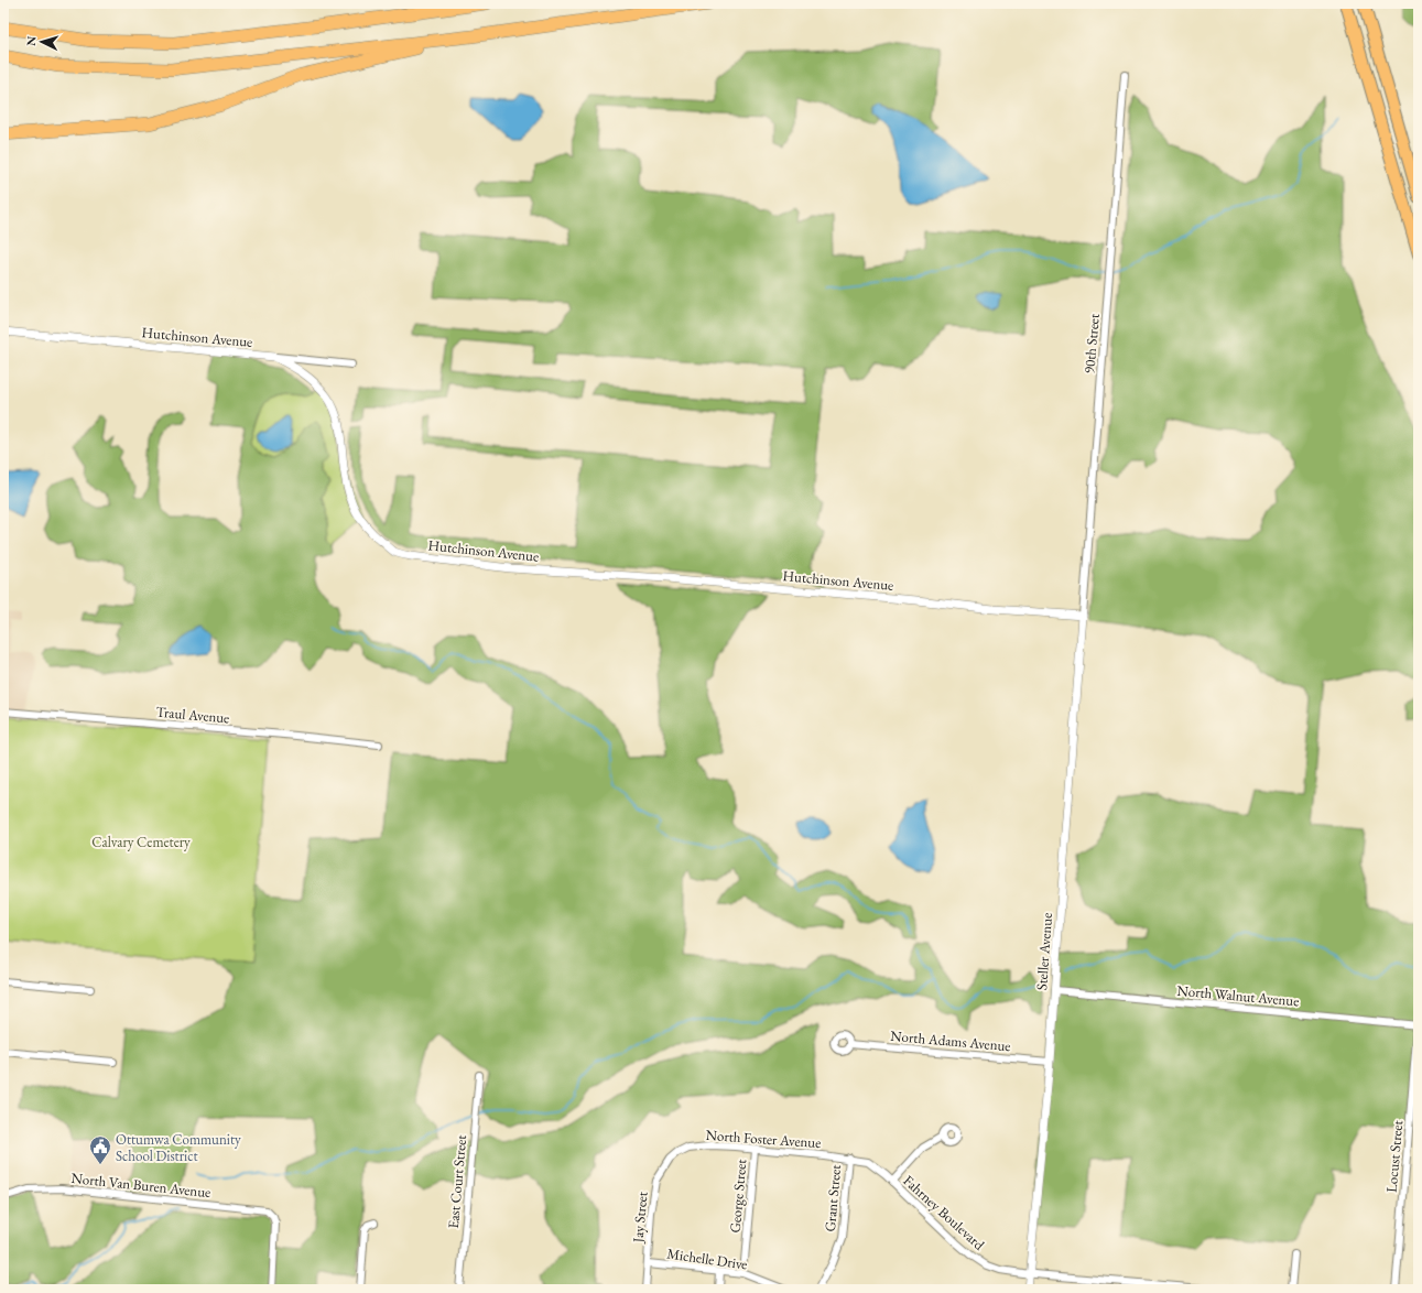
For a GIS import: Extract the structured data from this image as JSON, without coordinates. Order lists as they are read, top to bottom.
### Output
{
  "streets": {
    "street": [
      "Hutchinson Avenue",
      "90th Street",
      "Traul Avenue",
      "Steller Avenue",
      "North Walnut Avenue",
      "North Adams Avenue",
      "North Foster Avenue",
      "Locust Street",
      "East Court Street",
      "North Van Buren Avenue",
      "George Street",
      "Grant Street",
      "Fahrney Boulevard",
      "Jay Street",
      "Michelle Drive"
    ]
  },
  "crossings": [
    ["Hutchinson Avenue", "90th Street"],
    ["Hutchinson Avenue", "Steller Avenue"],
    ["90th Street", "Steller Avenue"],
    ["Steller Avenue", "North Walnut Avenue"],
    ["Steller Avenue", "North Adams Avenue"],
    ["Steller Avenue", "Fahrney Boulevard"],
    ["North Walnut Avenue", "Locust Street"],
    ["North Foster Avenue", "George Street"],
    ["North Foster Avenue", "Grant Street"],
    ["North Foster Avenue", "Fahrney Boulevard"],
    ["North Foster Avenue", "Jay Street"],
    ["George Street", "Michelle Drive"],
    ["Grant Street", "Fahrney Boulevard"],
    ["Jay Street", "Michelle Drive"]
  ],
  "parks": ["Calvary Cemetery"],
  "places": {
    "public building": ["Ottumwa Community School District"]
  },
  "north": "left"
}
